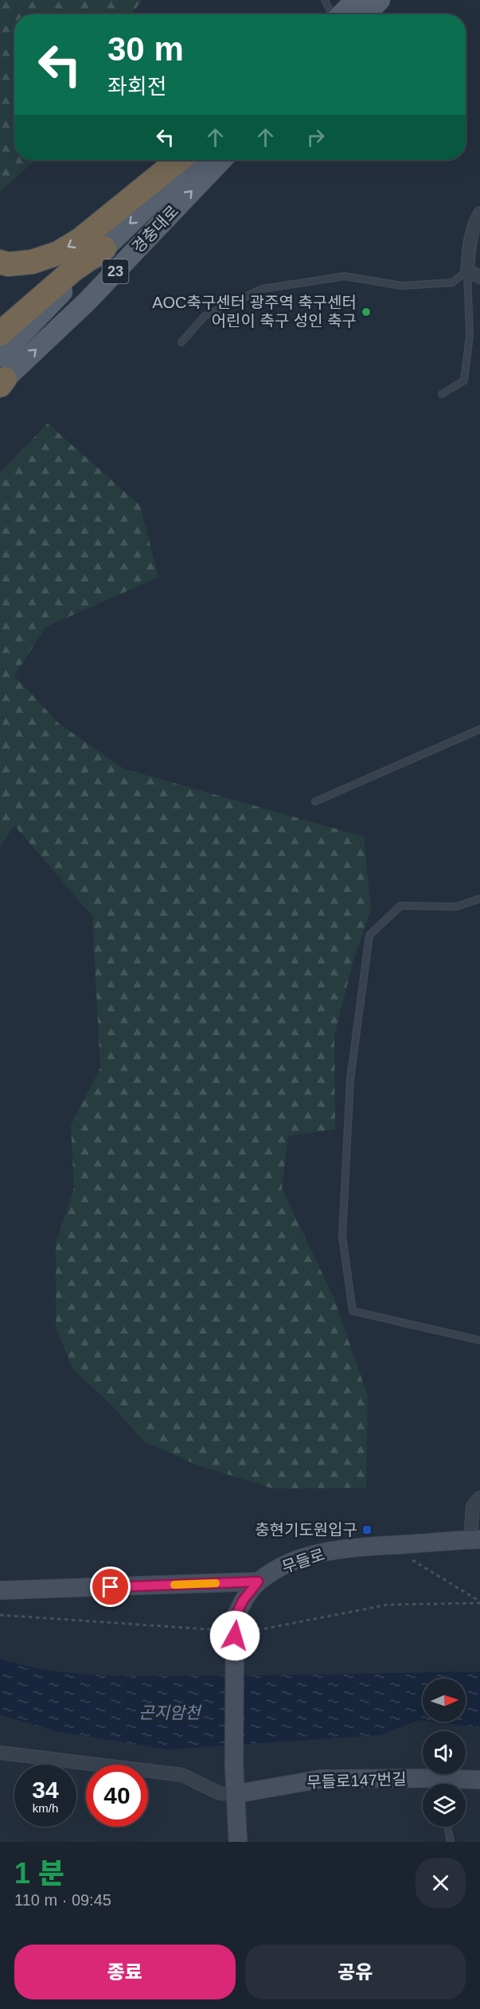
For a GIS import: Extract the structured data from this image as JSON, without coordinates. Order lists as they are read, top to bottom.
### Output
{
  "streets": {
    "main road": ["경충대로", "23"],
    "street": ["무들로", "무들로147번길"]
  },
  "crossings": [
    ["무들로", "무들로147번길"]
  ],
  "water": ["곤지암천"],
  "places": {
    "other": ["AOC축구센터 광주역 축구센터 어린이 축구 성인 축구"],
    "transit": ["충현기도원입구"]
  },
  "north": "right",
  "page": {
    "turn": ["30 m", "좌회전"],
    "speed": "34 km/h",
    "limit": "40",
    "heading": ["1 분", "110 m · 09:45"],
    "buttons": ["종료", "공유"]
  }
}
